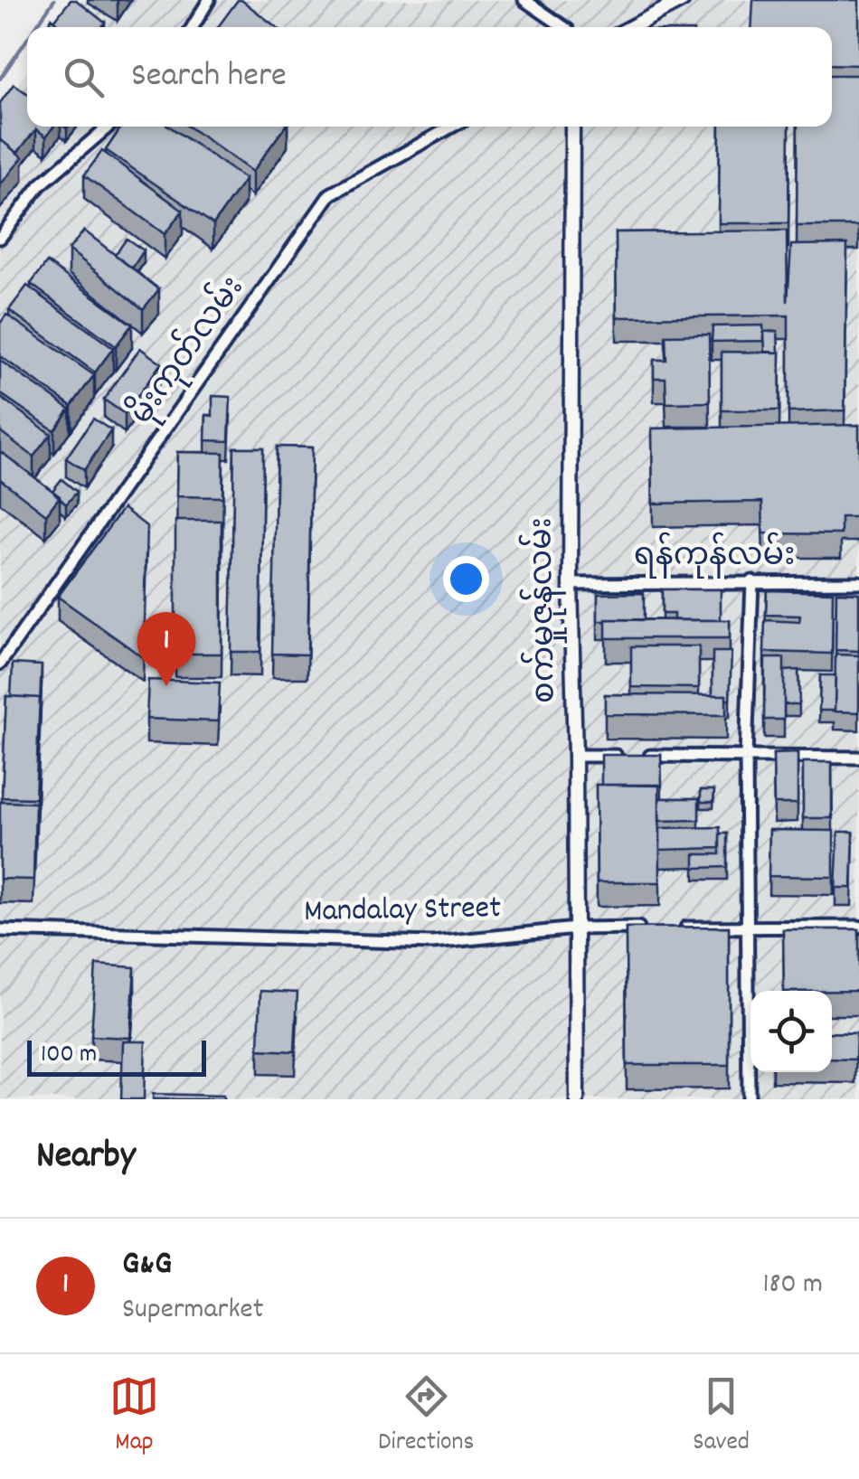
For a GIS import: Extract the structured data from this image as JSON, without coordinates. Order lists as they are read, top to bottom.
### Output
{
  "streets": {
    "street": [
      "မိုးကုတ်လမ်း",
      "ရန်ကုန်လမ်း",
      "စက်မှုဇုန်လမ်း",
      "Mandalay Street"
    ]
  },
  "crossings": [
    ["ရန်ကုန်လမ်း", "စက်မှုဇုန်လမ်း"],
    ["စက်မှုဇုန်လမ်း", "Mandalay Street"]
  ],
  "scale_bar": "100 m",
  "page": {
    "search": "Search here",
    "pins": "1",
    "scale": "100 m",
    "heading": "Nearby",
    "list": [
      {
        "mark": "1",
        "name": "G&G",
        "note": "Supermarket",
        "value": "180 m"
      }
    ],
    "nav": ["Map", "Directions", "Saved"]
  }
}
